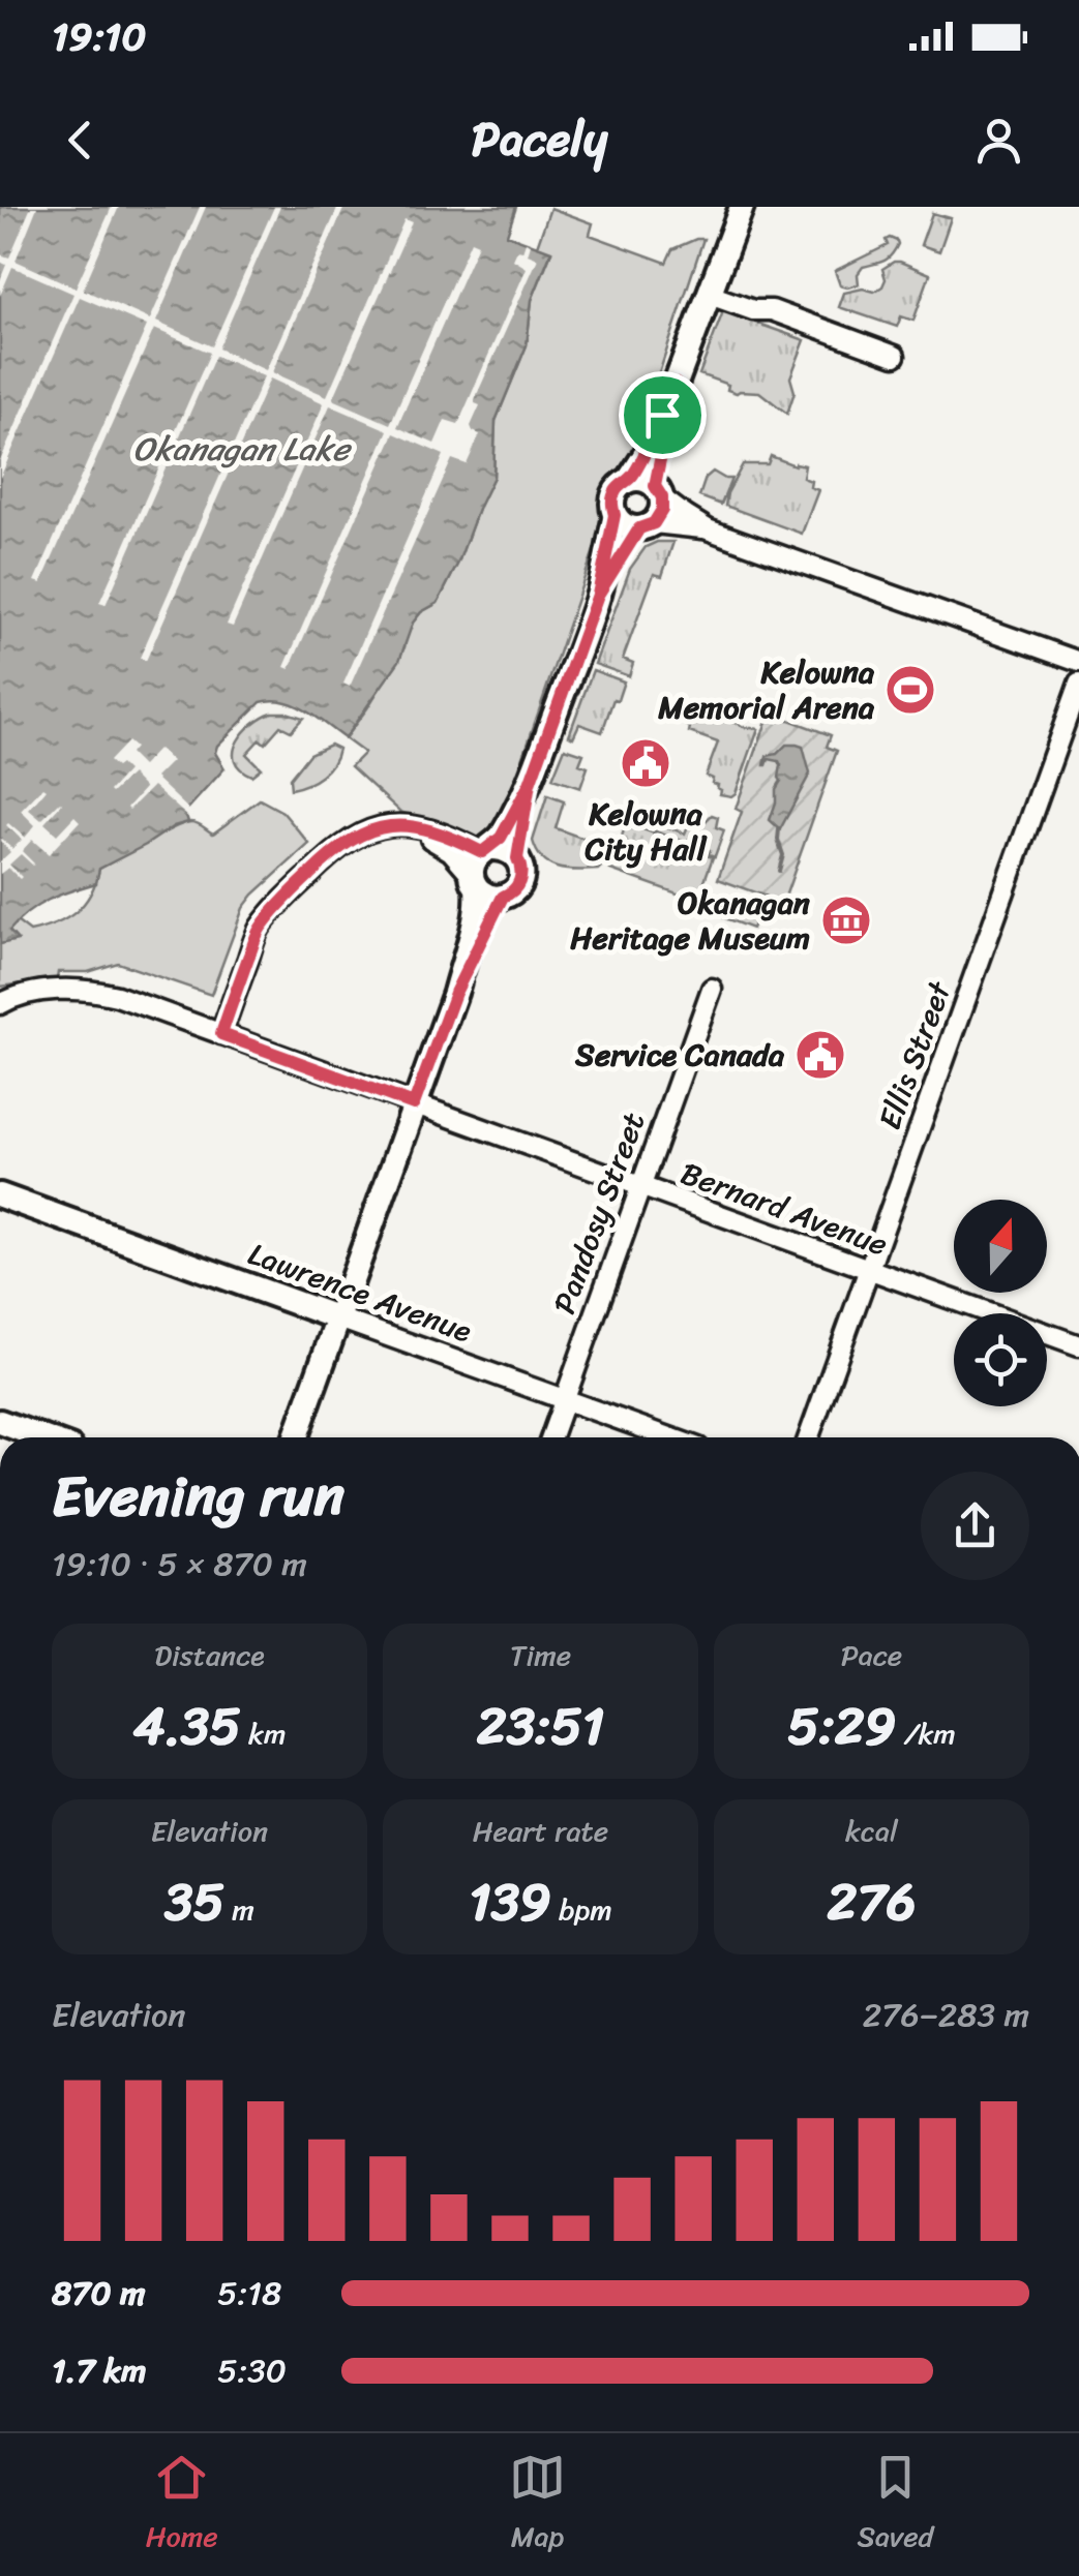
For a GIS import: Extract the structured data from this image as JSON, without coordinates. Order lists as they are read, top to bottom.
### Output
{
  "streets": {
    "main road": ["Lawrence Avenue"],
    "street": ["Ellis Street", "Bernard Avenue", "Pandosy Street"]
  },
  "crossings": [
    ["Ellis Street", "Bernard Avenue"],
    ["Bernard Avenue", "Pandosy Street"],
    ["Pandosy Street", "Lawrence Avenue"]
  ],
  "water": ["Okanagan Lake"],
  "places": {
    "sports": ["Kelowna Memorial Arena"],
    "public building": ["Kelowna City Hall", "Service Canada"],
    "museum": ["Okanagan Heritage Museum"]
  },
  "north": "top",
  "page": {
    "status": "19:10",
    "header": "Pacely",
    "heading": ["Evening run", "19:10 · 5 × 870 m"],
    "stats": [
      ["Distance", "4.35 km"],
      ["Time", "23:51"],
      ["Pace", "5:29 /km"],
      ["Elevation", "35 m"],
      ["Heart rate", "139 bpm"],
      ["kcal", "276"]
    ],
    "chart": ["Elevation", "276–283 m"],
    "list": [
      {
        "name": "870 m",
        "note": "5:18"
      },
      {
        "name": "1.7 km",
        "note": "5:30"
      }
    ],
    "tabs": ["Home", "Map", "Saved"]
  }
}
